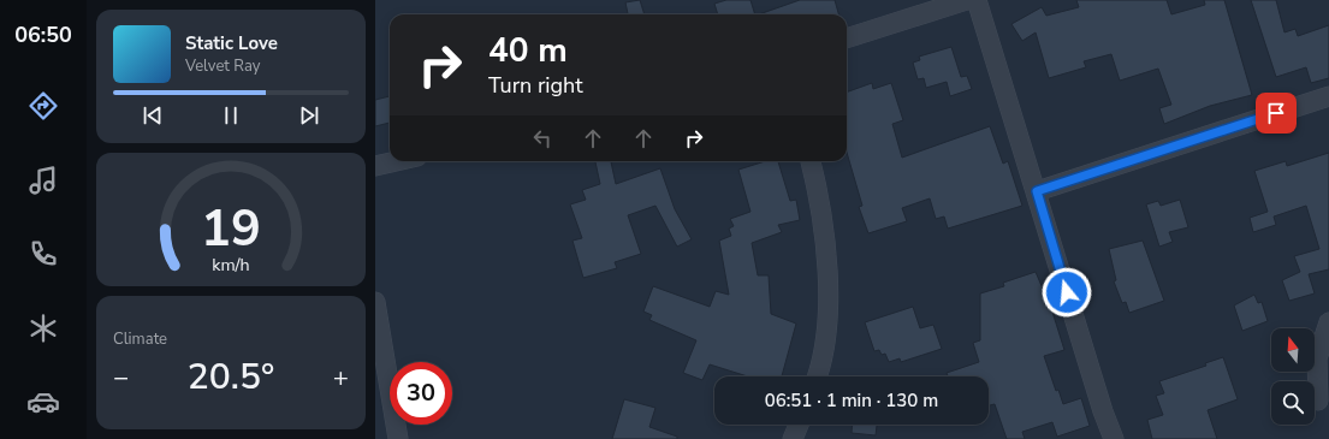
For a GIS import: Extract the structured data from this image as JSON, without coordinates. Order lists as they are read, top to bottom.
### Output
{
  "north": "top",
  "page": {
    "tabs": "06:50",
    "turn": ["40 m", "Turn right"],
    "song": ["Static Love", "Velvet Ray"],
    "tile": "Climate",
    "heat": ["−", "20.5°", "+"],
    "limit": "30",
    "trip": "06:51 · 1 min · 130 m",
    "gauge": ["19", "km/h"]
  }
}
